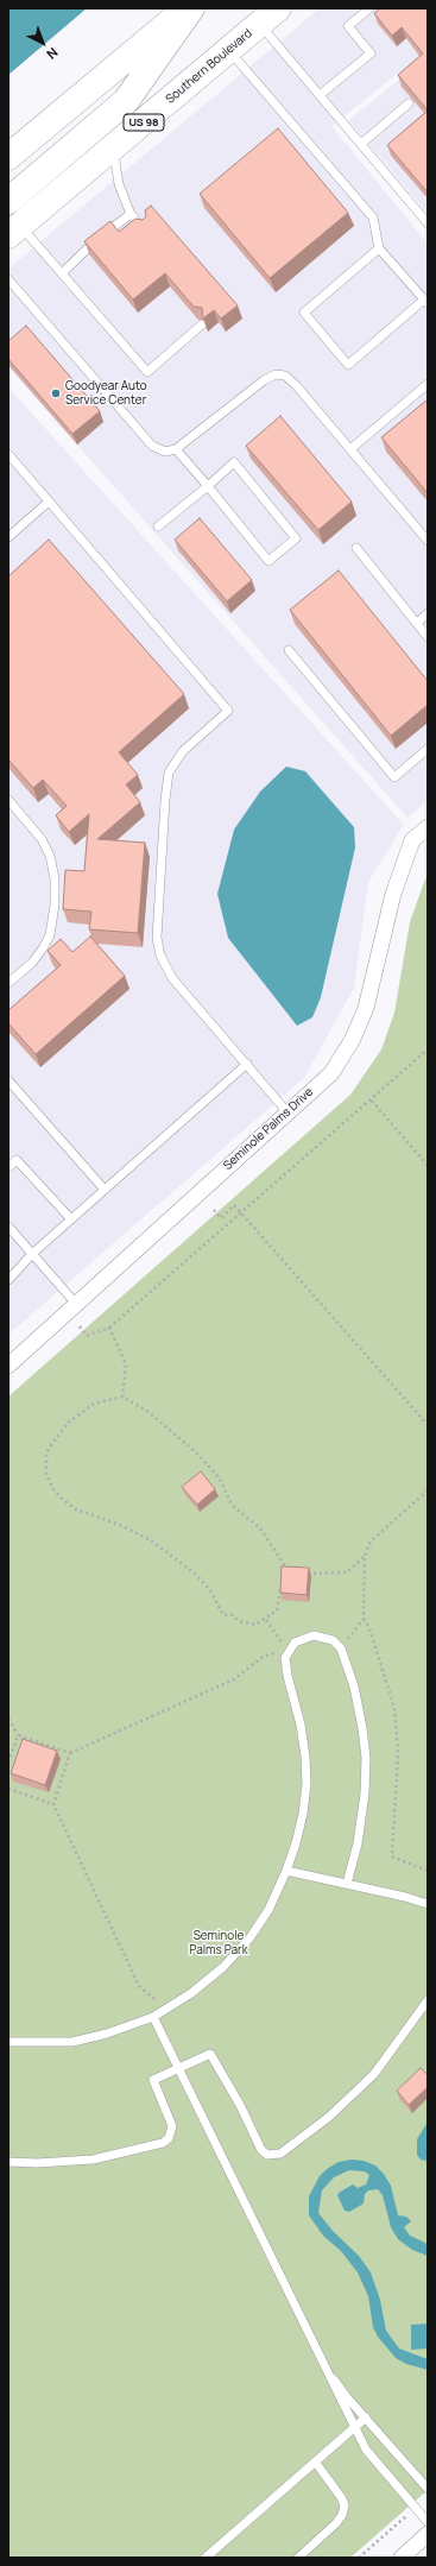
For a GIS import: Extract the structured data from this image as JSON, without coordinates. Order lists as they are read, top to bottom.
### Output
{
  "streets": {
    "highway": ["Southern Boulevard", "US 98"],
    "street": ["Seminole Palms Drive"]
  },
  "parks": ["Seminole Palms Park"],
  "places": ["Goodyear Auto Service Center"],
  "north": "bottom right"
}
